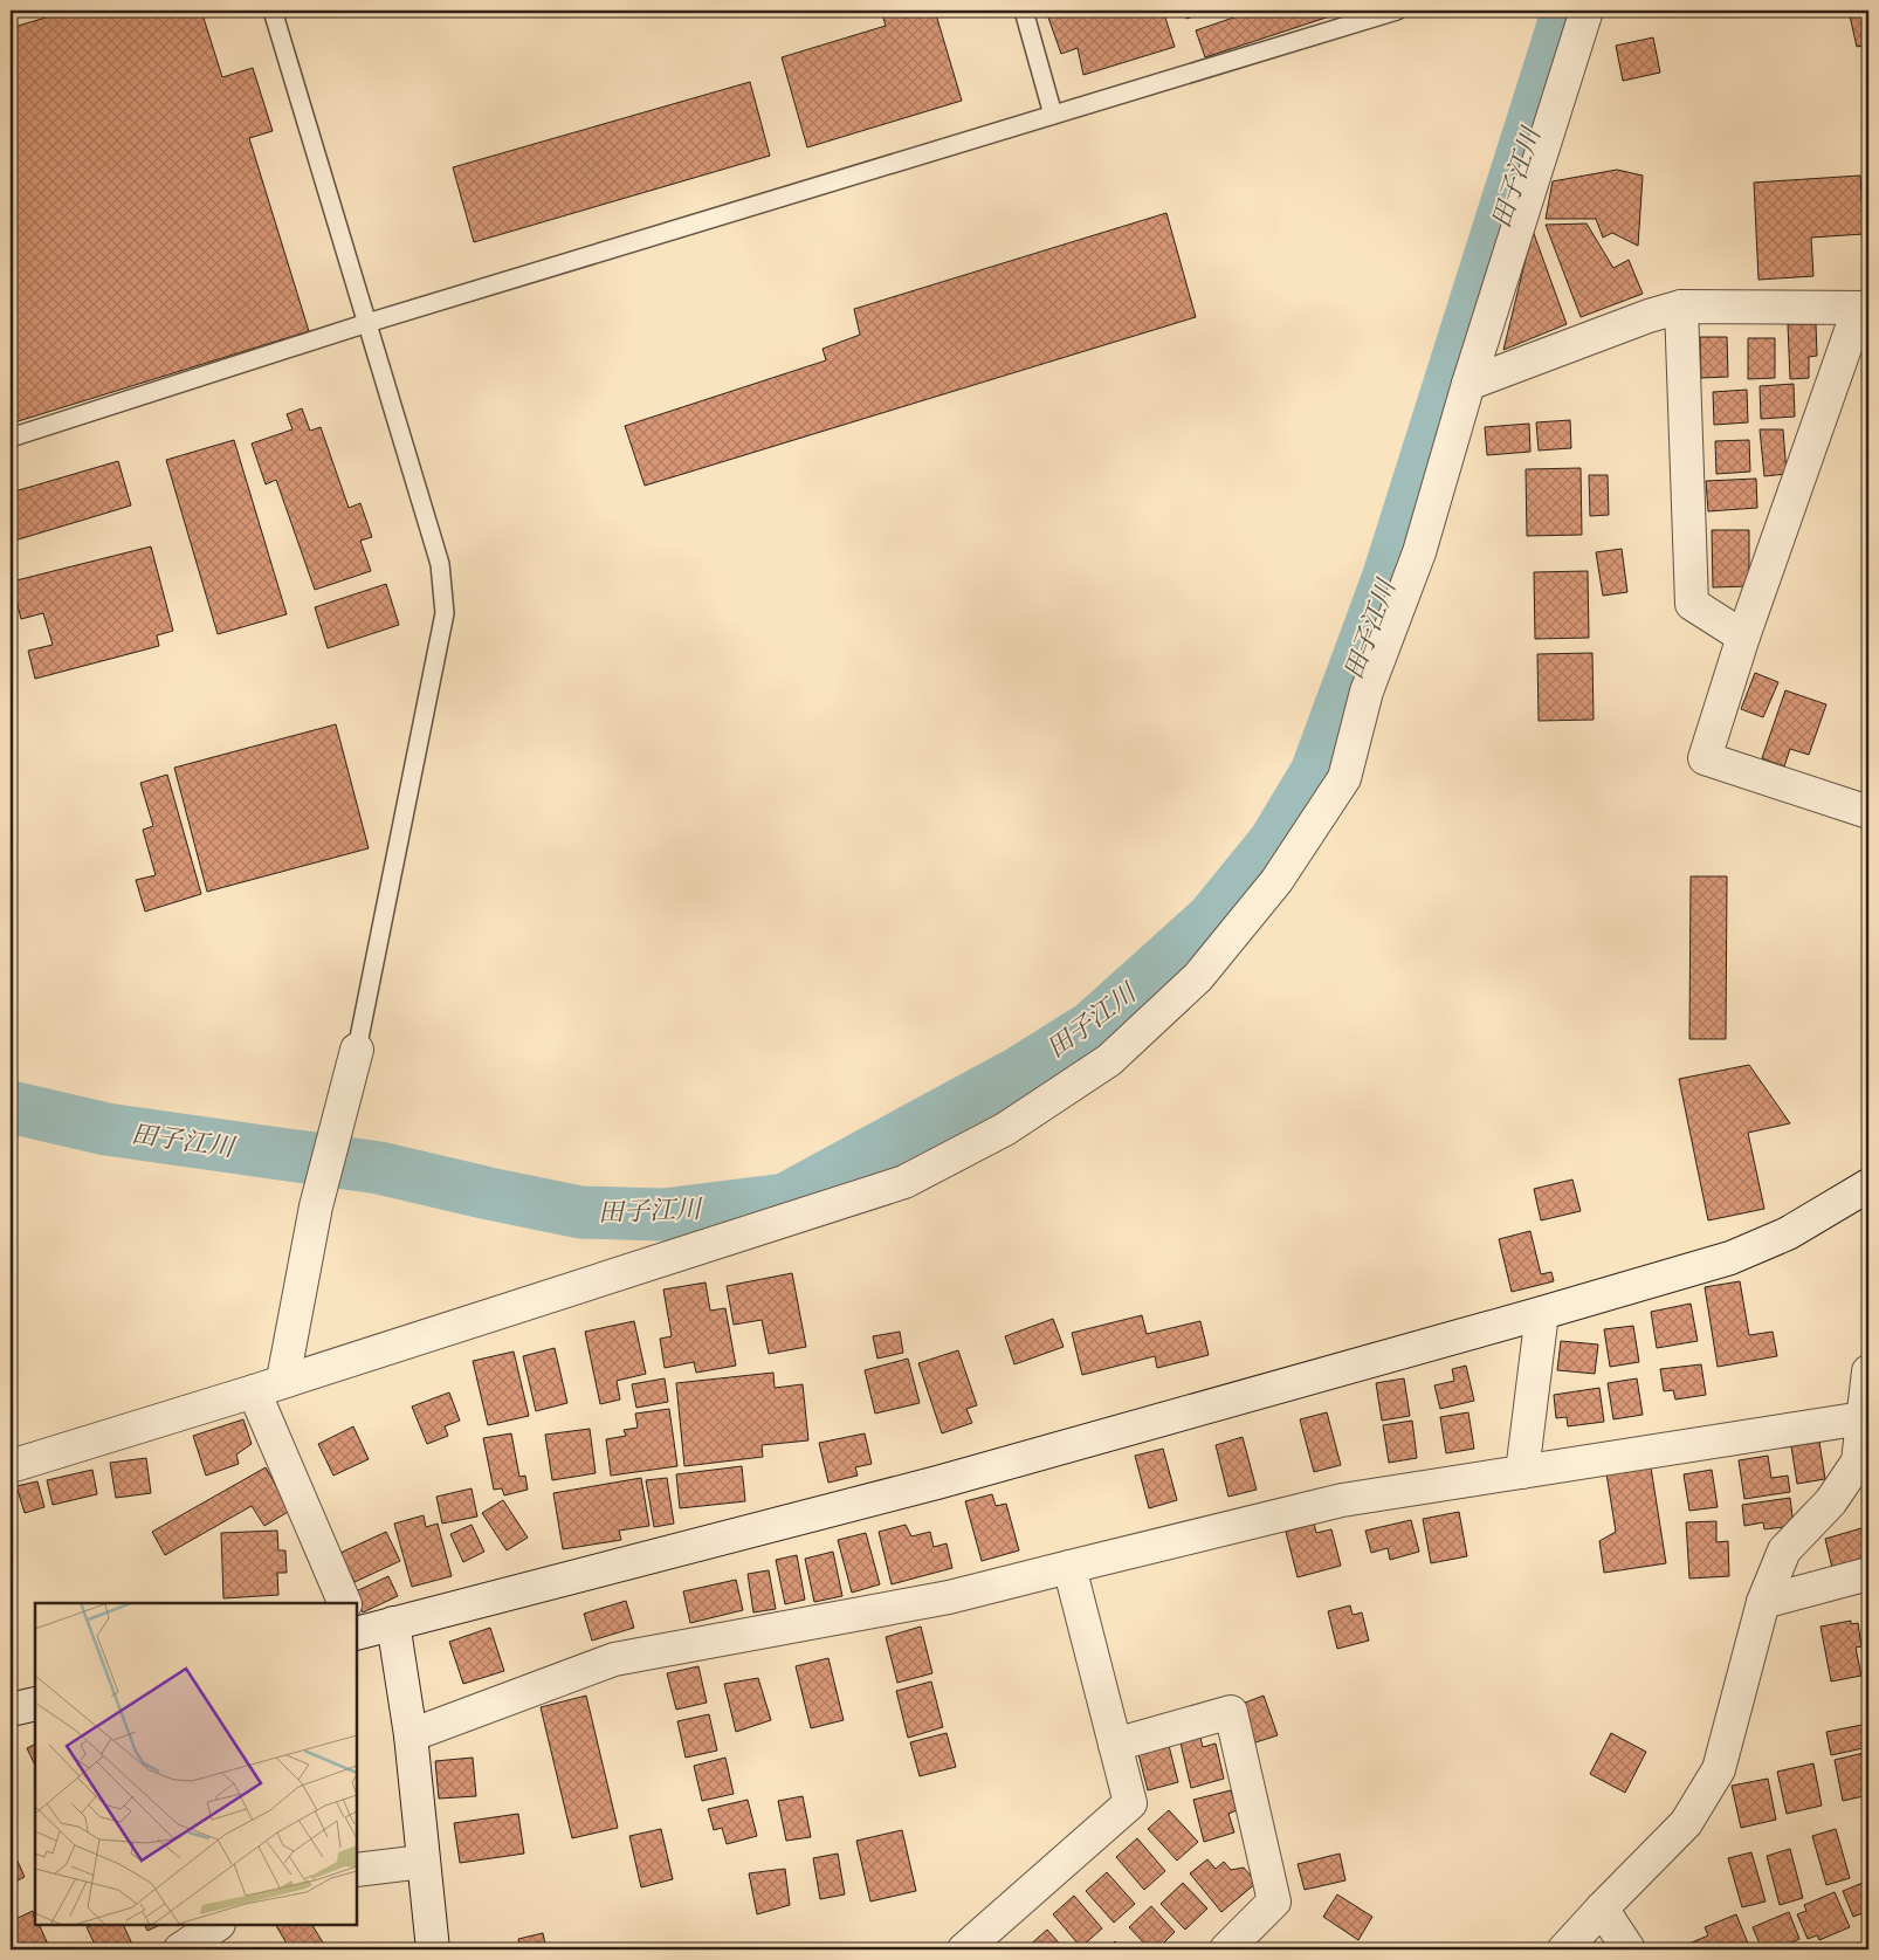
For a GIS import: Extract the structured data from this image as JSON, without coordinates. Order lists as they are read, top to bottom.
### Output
{
  "water": ["田子江川"]
}
